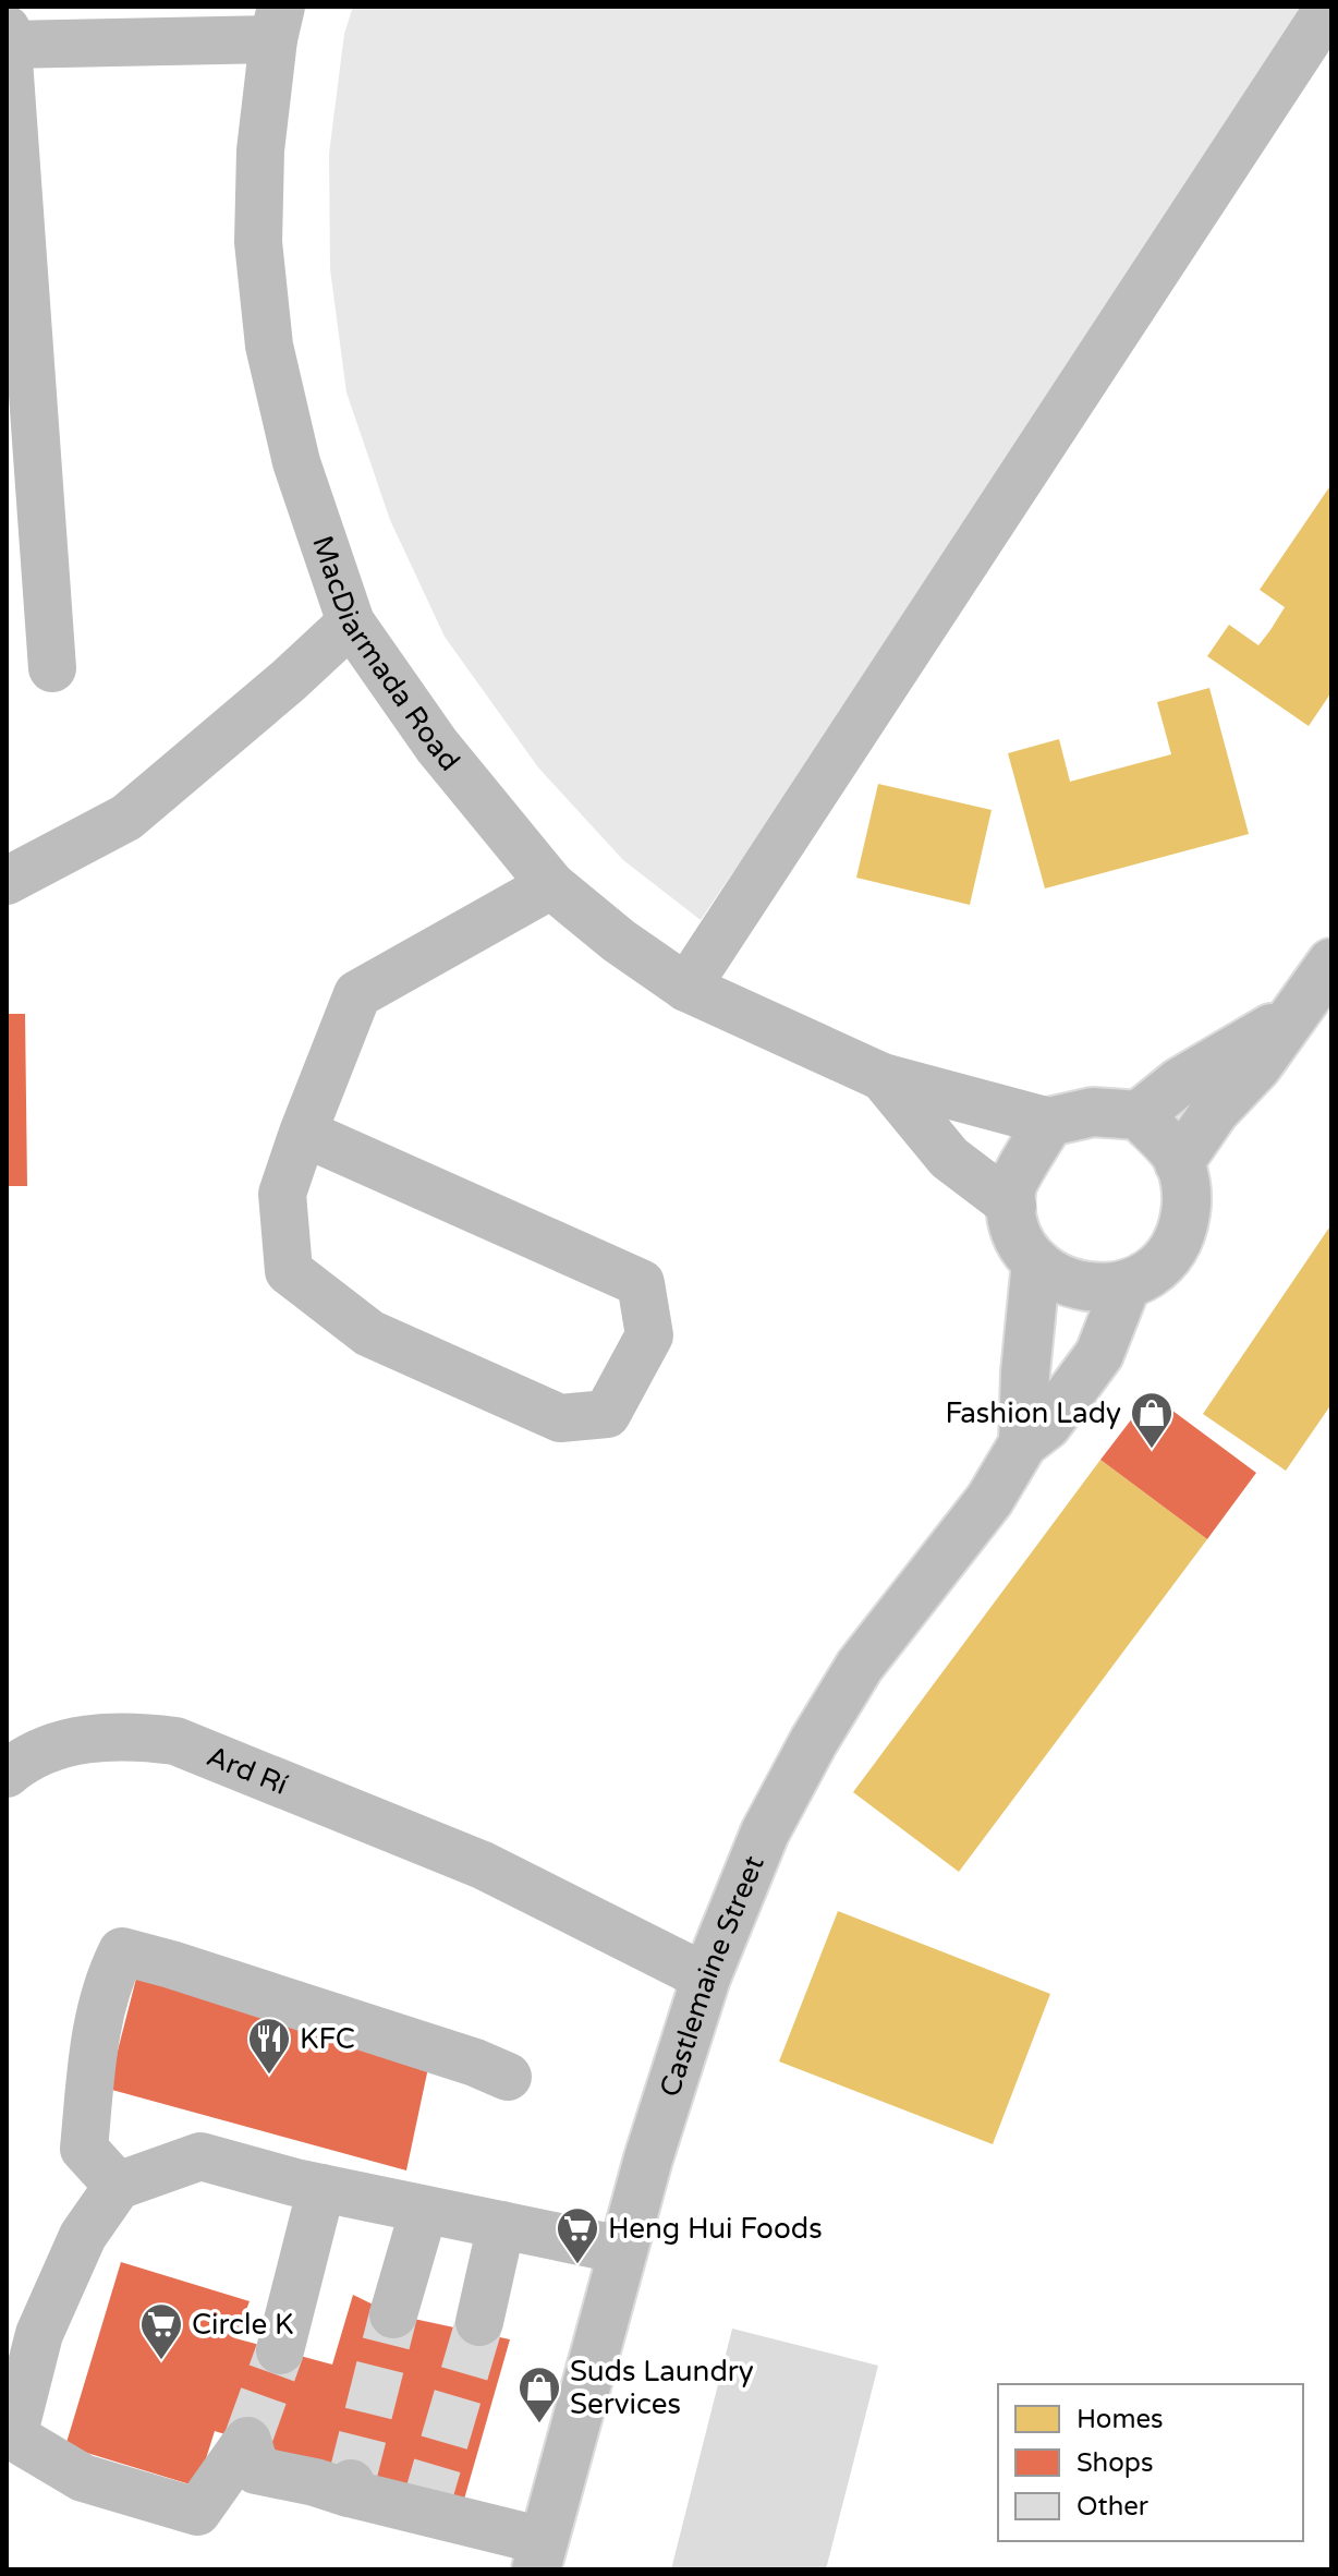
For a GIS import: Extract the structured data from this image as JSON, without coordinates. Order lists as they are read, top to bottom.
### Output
{
  "streets": {
    "main road": ["MacDiarmada Road", "Ard Rí", "Castlemaine Street"]
  },
  "crossings": [
    ["MacDiarmada Road", "Castlemaine Street"],
    ["Ard Rí", "Castlemaine Street"]
  ],
  "places": {
    "shop": ["Fashion Lady", "Suds Laundry Services"],
    "restaurant": ["KFC"],
    "supermarket": ["Heng Hui Foods", "Circle K"]
  },
  "legend": ["Homes", "Shops", "Other"]
}
